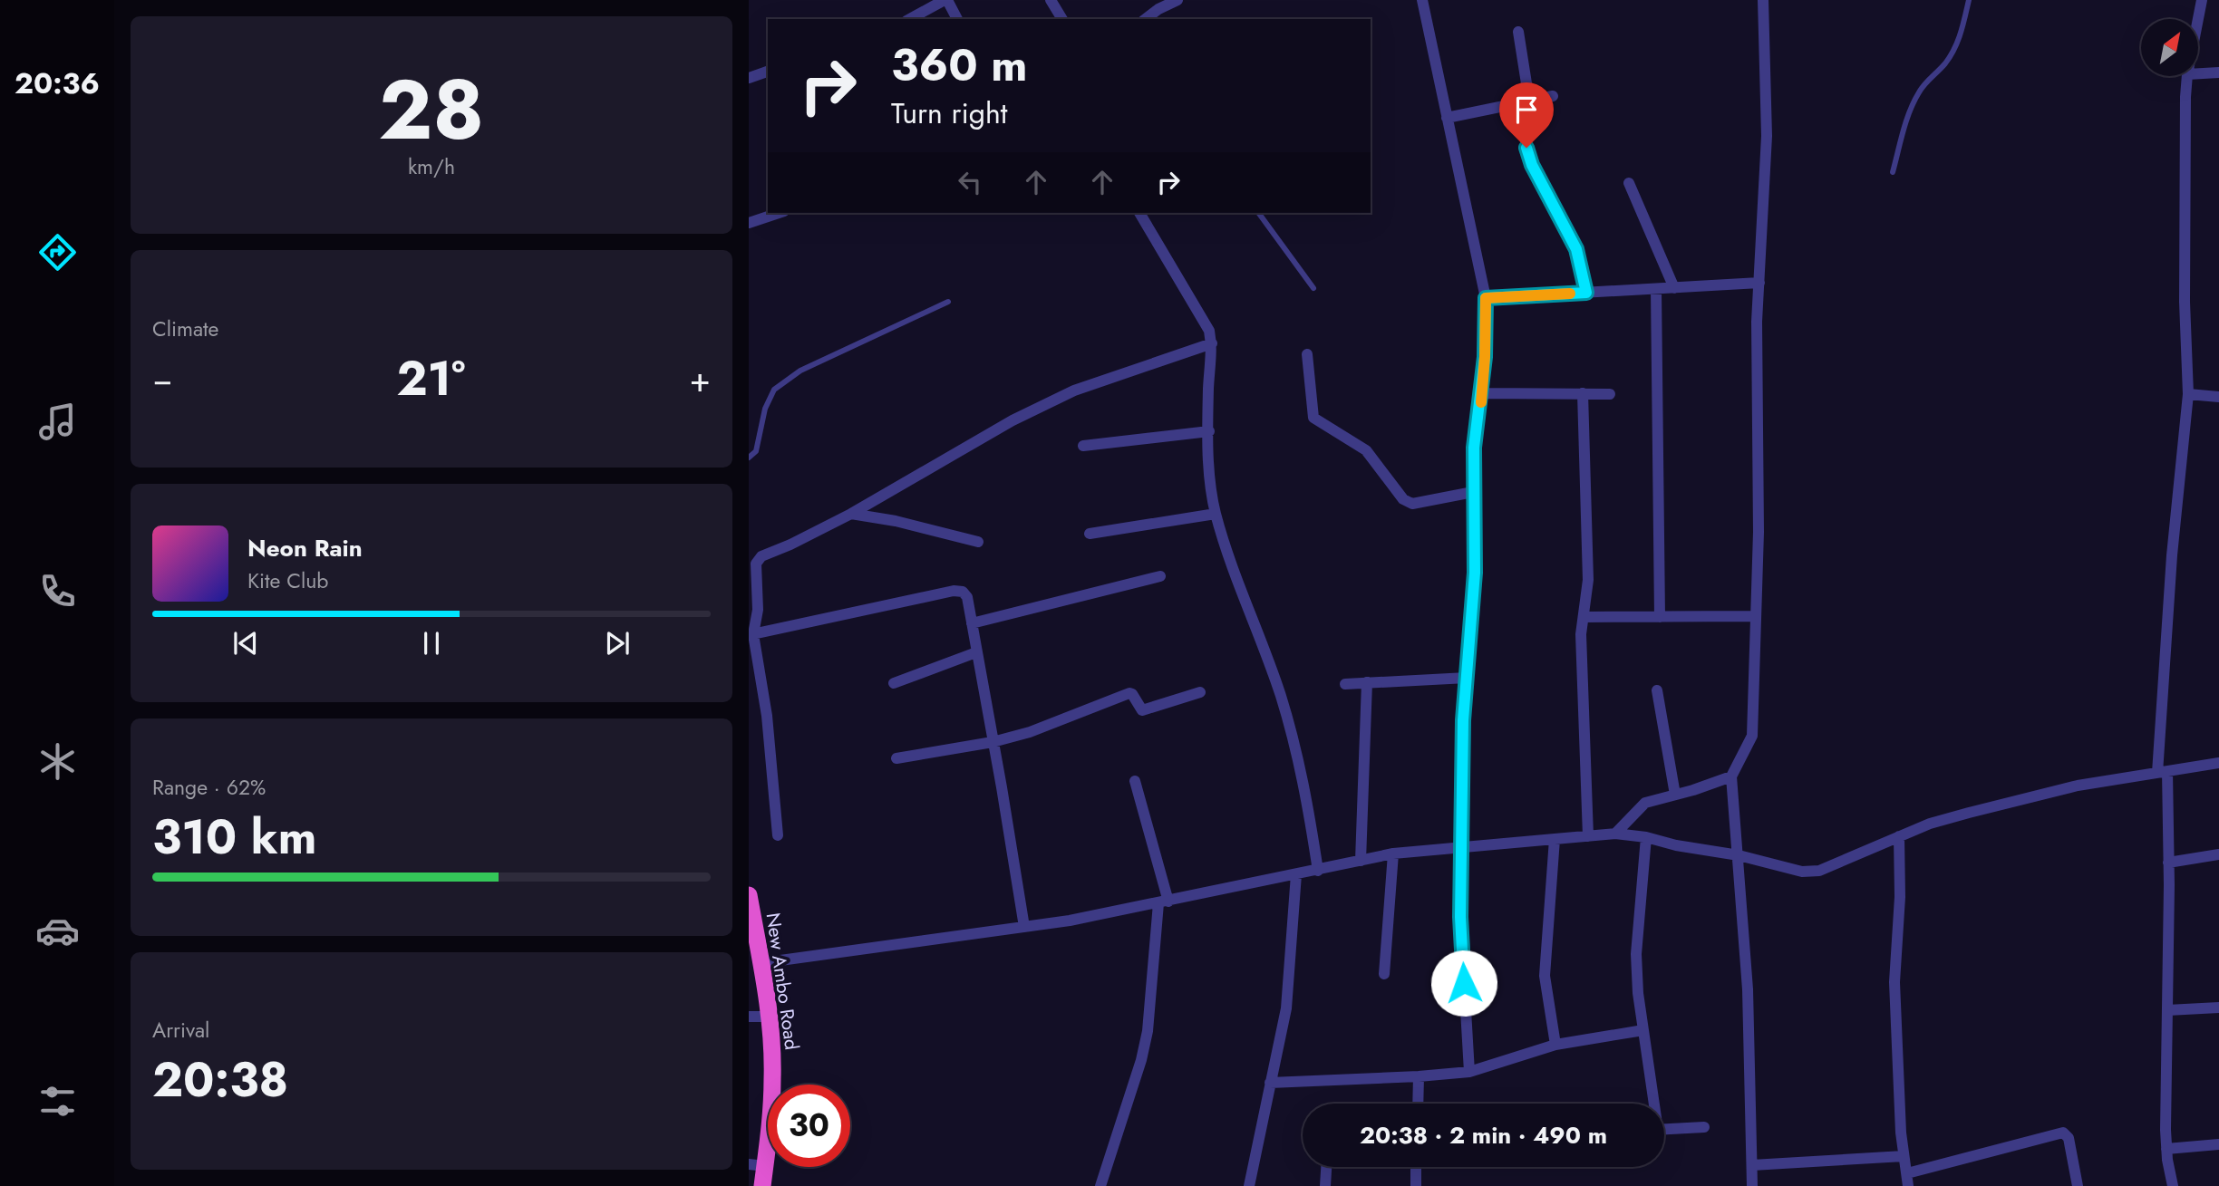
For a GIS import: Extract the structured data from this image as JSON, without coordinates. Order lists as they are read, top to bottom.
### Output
{
  "streets": {
    "highway": ["New Ambo Road"]
  },
  "north": "top right",
  "page": {
    "tabs": "20:36",
    "tile": [
      ["28", "km/h"],
      "Climate",
      ["Range · 62%", "310 km"],
      ["Arrival", "20:38"]
    ],
    "turn": ["360 m", "Turn right"],
    "heat": ["−", "21°", "+"],
    "song": ["Neon Rain", "Kite Club"],
    "limit": "30",
    "trip": "20:38 · 2 min · 490 m"
  }
}
